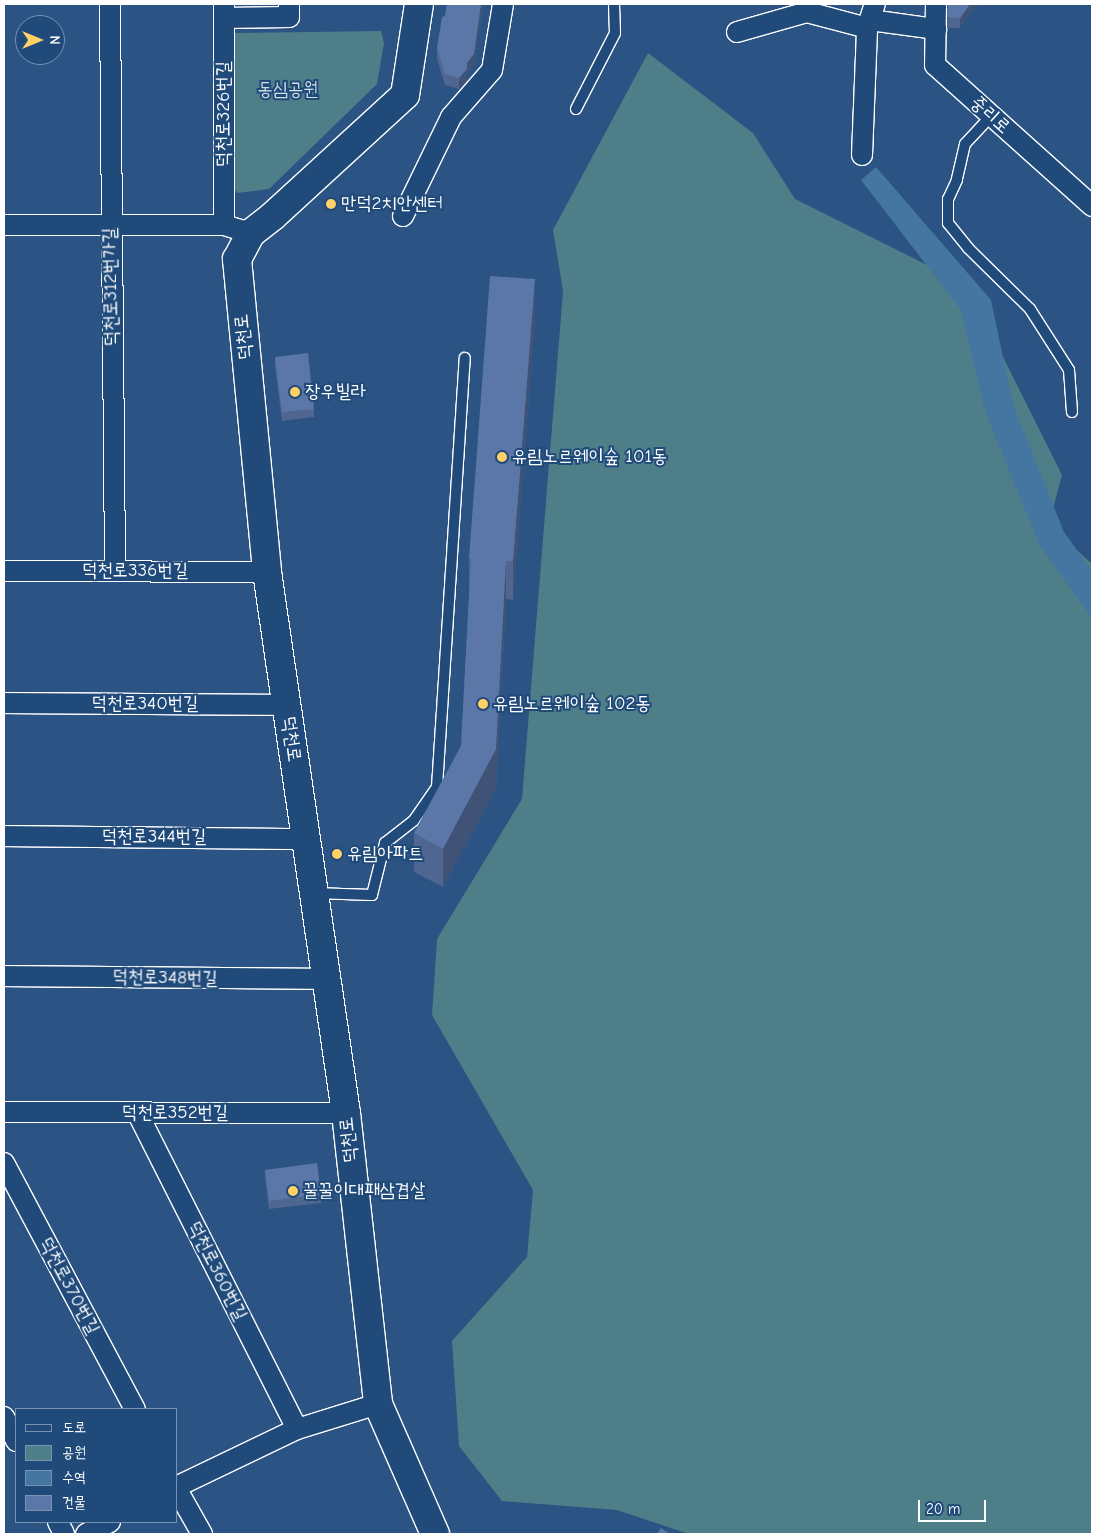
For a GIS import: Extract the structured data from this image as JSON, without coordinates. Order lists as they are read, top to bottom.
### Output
{
  "streets": {
    "main road": ["덕천로"],
    "street": [
      "덕천로326번길",
      "중리로",
      "덕천로312번가길",
      "덕천로336번길",
      "덕천로340번길",
      "덕천로344번길",
      "덕천로348번길",
      "덕천로352번길",
      "덕천로360번길",
      "덕천로370번길"
    ]
  },
  "crossings": [
    ["덕천로312번가길", "덕천로336번길"],
    ["덕천로", "덕천로336번길"],
    ["덕천로", "덕천로340번길"],
    ["덕천로", "덕천로344번길"],
    ["덕천로", "덕천로348번길"],
    ["덕천로", "덕천로352번길"],
    ["덕천로352번길", "덕천로360번길"]
  ],
  "parks": ["동심공원"],
  "places": [
    "만덕2치안센터",
    "장우빌라",
    "유림노르웨이숲 101동",
    "유림노르웨이숲 102동",
    "유림아파트",
    "꿀꿀이대패삼겹살"
  ],
  "legend": [
    "도로",
    "공원",
    "수역",
    "건물"
  ],
  "scale_bar": "20 m",
  "north": "right"
}
